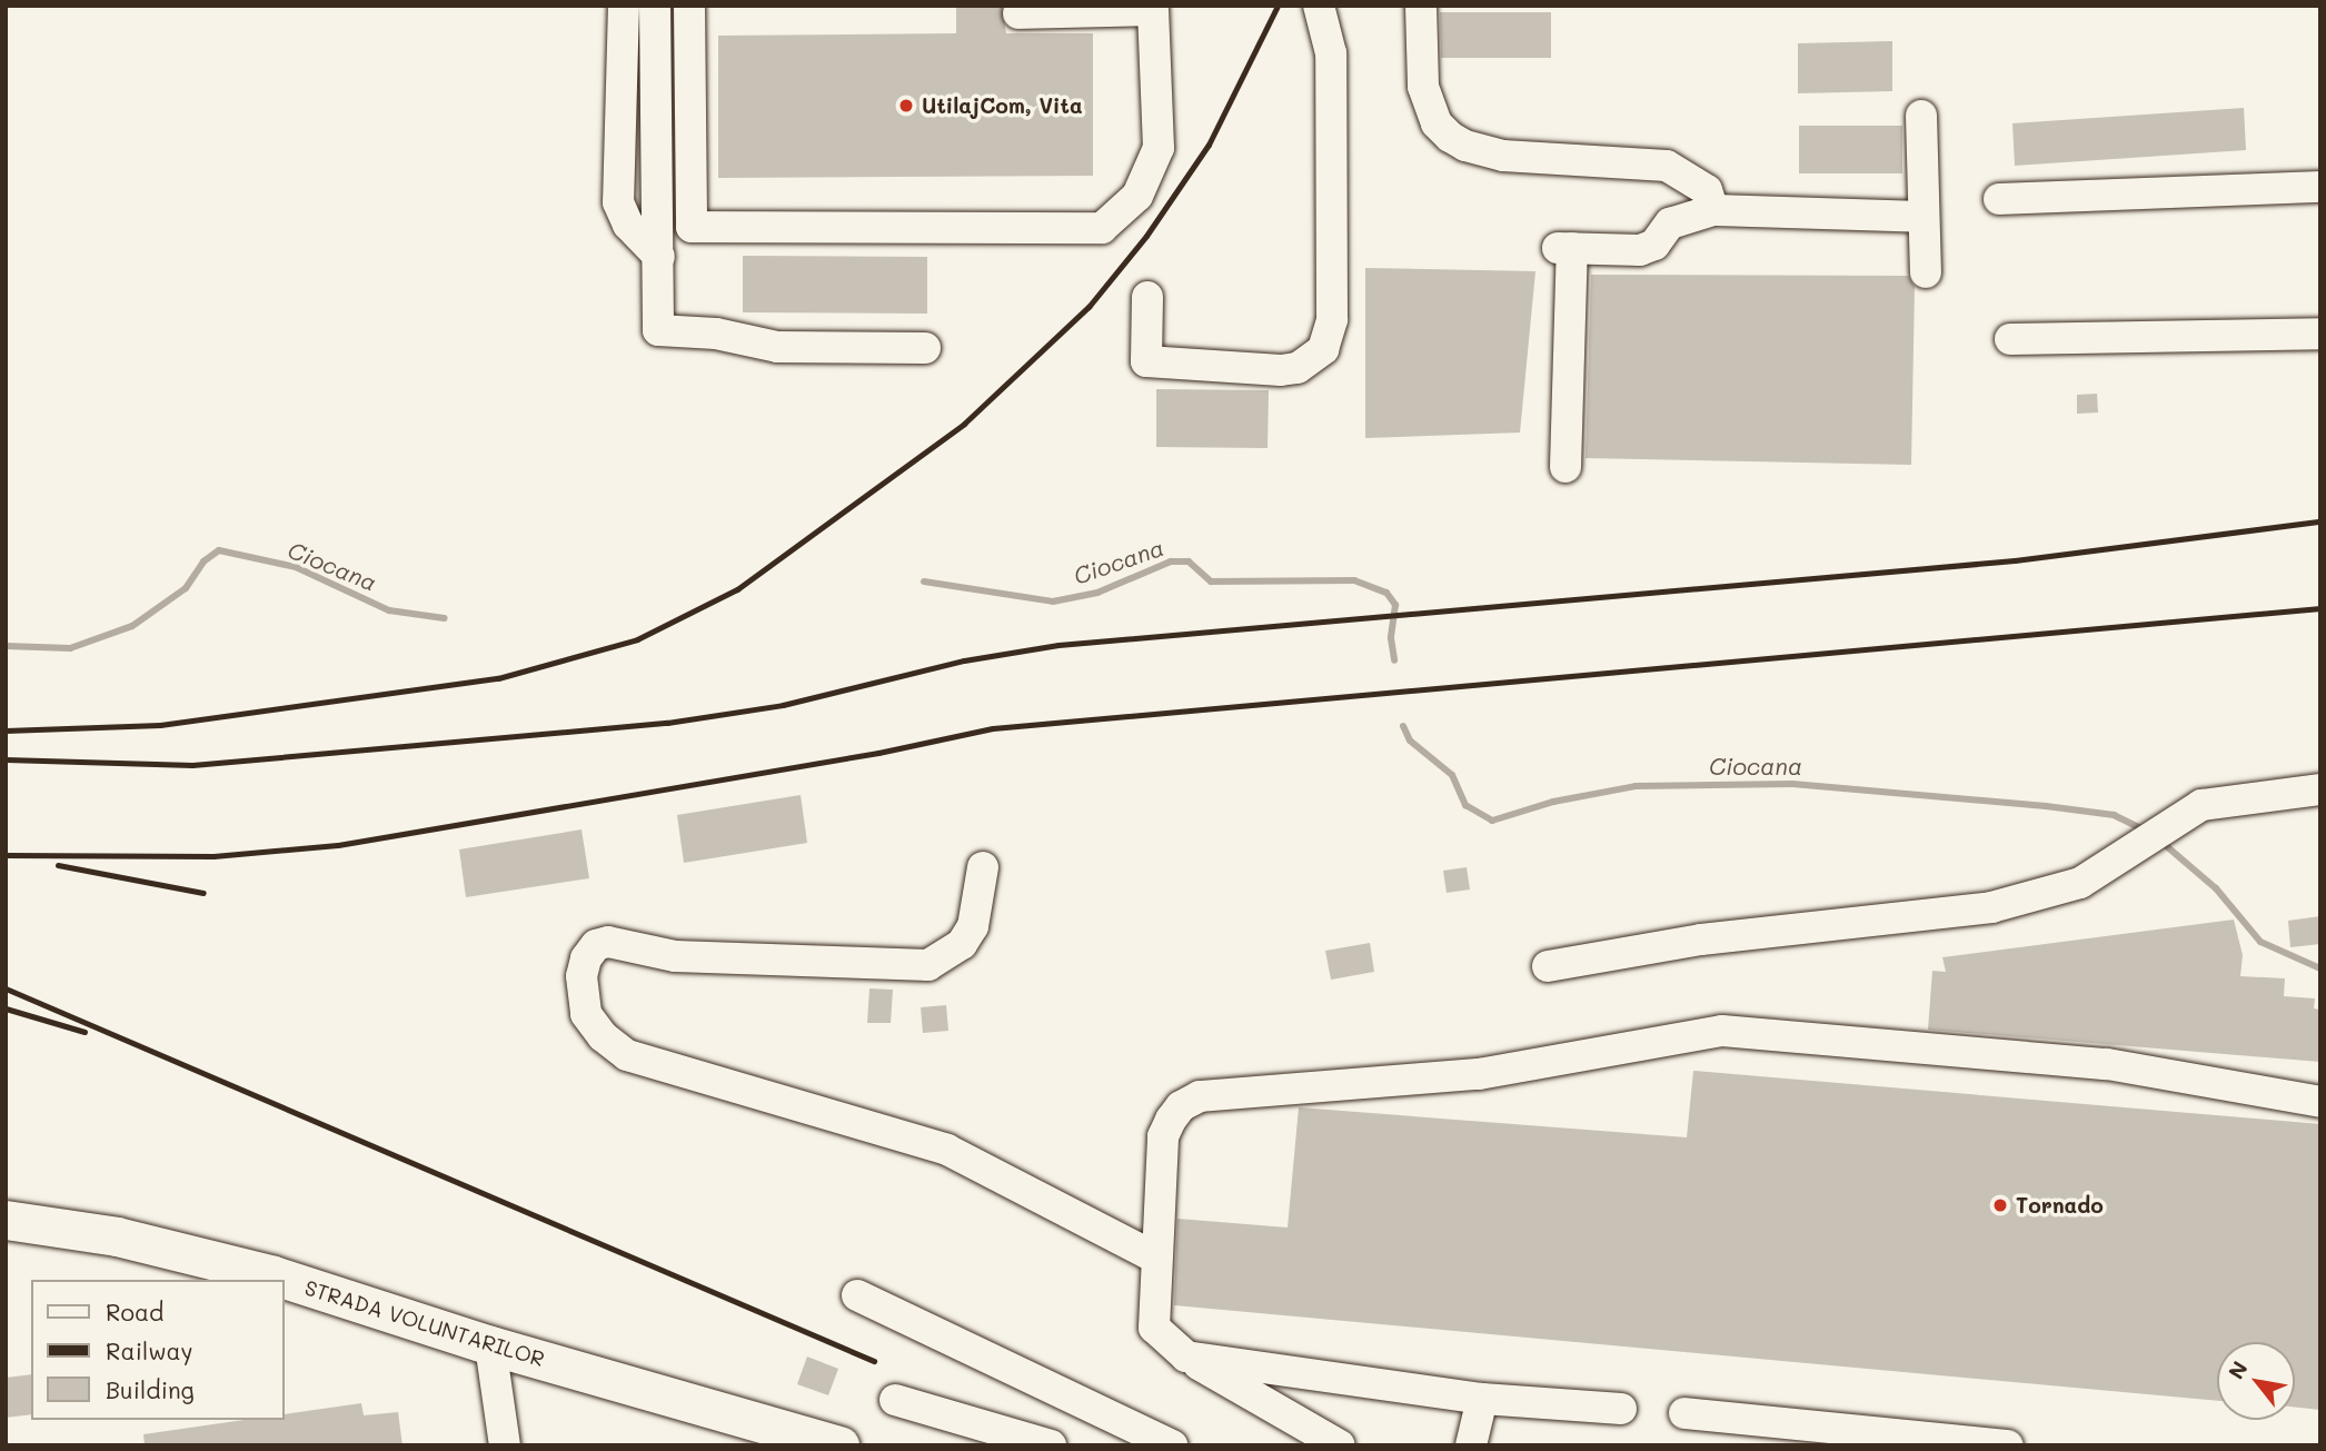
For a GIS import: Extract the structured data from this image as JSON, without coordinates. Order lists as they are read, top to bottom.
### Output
{
  "streets": {
    "main road": ["STRADA VOLUNTARILOR"]
  },
  "water": ["Ciocana"],
  "places": ["UtilajCom, Vita", "Tornado"],
  "legend": ["Road", "Railway", "Building"],
  "north": "top left"
}
